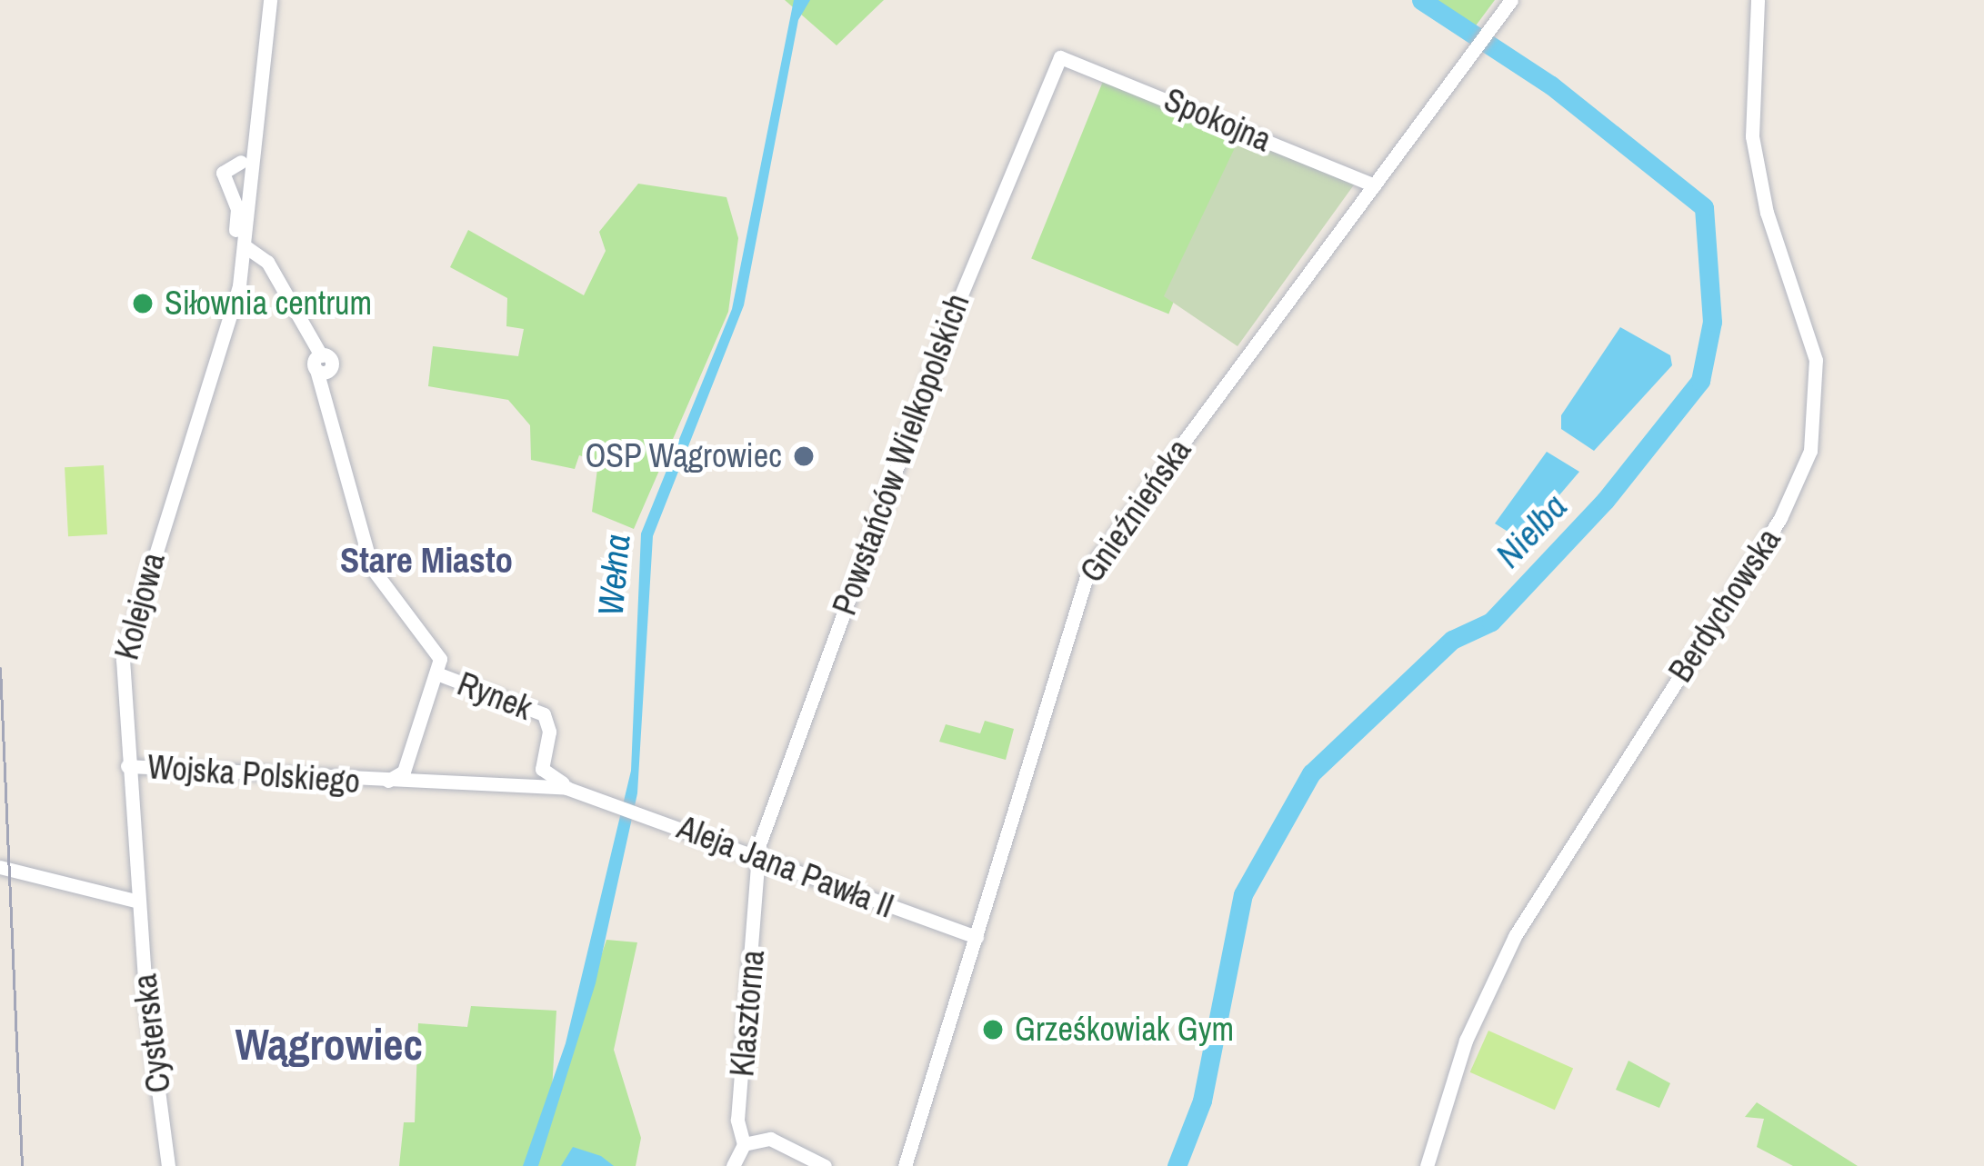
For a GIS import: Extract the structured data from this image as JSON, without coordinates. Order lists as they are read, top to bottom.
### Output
{
  "streets": {
    "street": [
      "Spokojna",
      "Powstańców Wielkopolskich",
      "Gnieźnieńska",
      "Berdychowska",
      "Kolejowa",
      "Rynek",
      "Wojska Polskiego",
      "Aleja Jana Pawła II",
      "Klasztorna",
      "Cysterska"
    ]
  },
  "crossings": [
    ["Spokojna", "Powstańców Wielkopolskich"],
    ["Spokojna", "Gnieźnieńska"],
    ["Powstańców Wielkopolskich", "Aleja Jana Pawła II"],
    ["Powstańców Wielkopolskich", "Klasztorna"],
    ["Gnieźnieńska", "Aleja Jana Pawła II"],
    ["Kolejowa", "Wojska Polskiego"],
    ["Kolejowa", "Cysterska"],
    ["Rynek", "Wojska Polskiego"],
    ["Rynek", "Aleja Jana Pawła II"],
    ["Aleja Jana Pawła II", "Klasztorna"]
  ],
  "districts": ["Stare Miasto", "Wągrowiec"],
  "water": ["Nielba", "Wełna"],
  "places": ["Siłownia centrum", "OSP Wągrowiec", "Grześkowiak Gym"]
}
